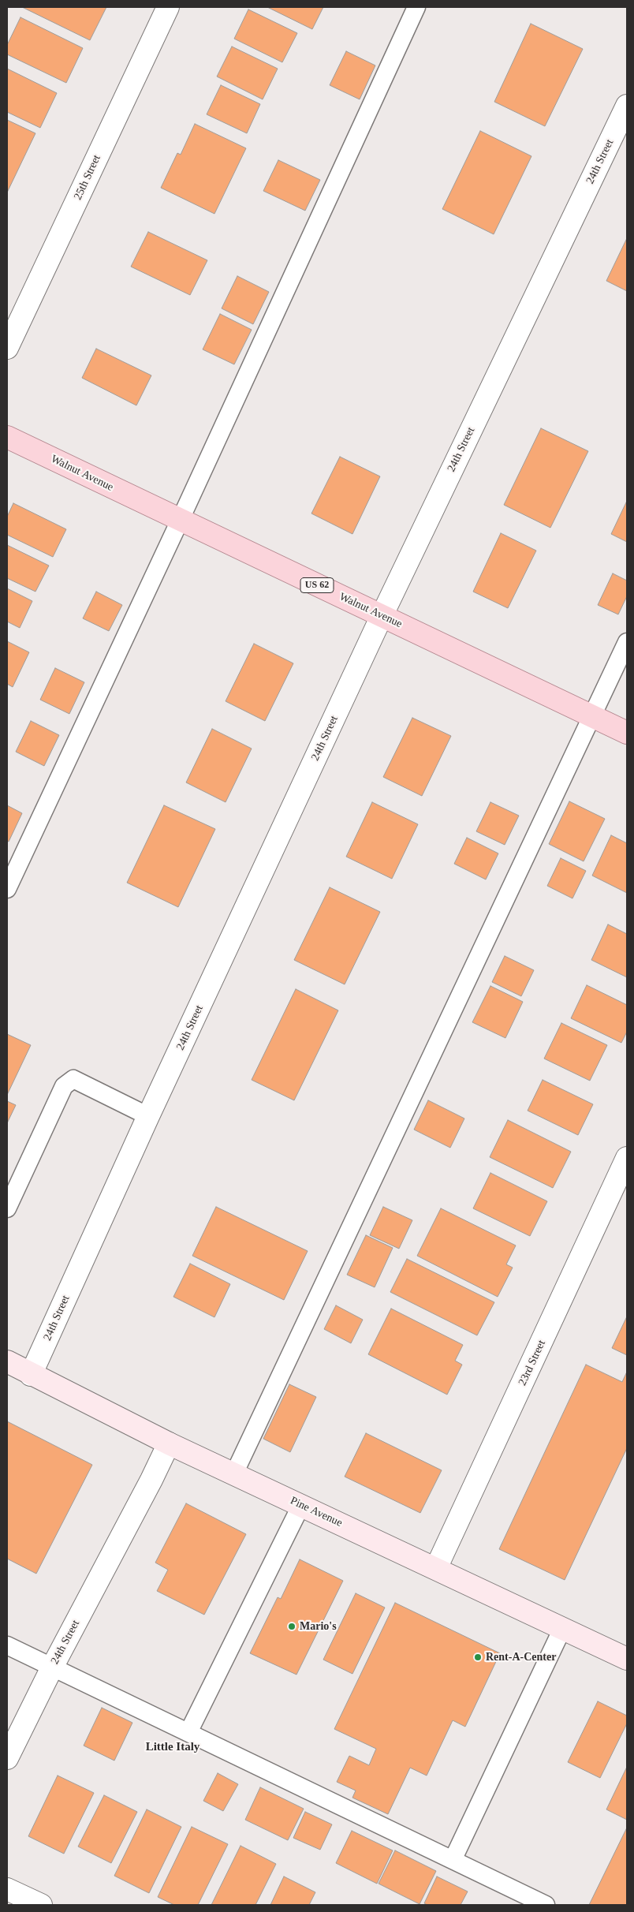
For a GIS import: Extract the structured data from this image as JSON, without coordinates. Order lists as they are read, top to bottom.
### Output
{
  "streets": {
    "main road": ["Walnut Avenue", "US 62", "Pine Avenue"],
    "street": ["24th Street", "25th Street", "23rd Street"]
  },
  "crossings": [
    ["24th Street", "Walnut Avenue"],
    ["24th Street", "Pine Avenue"],
    ["23rd Street", "Pine Avenue"]
  ],
  "districts": ["Little Italy"],
  "places": ["Mario's", "Rent-A-Center"]
}
